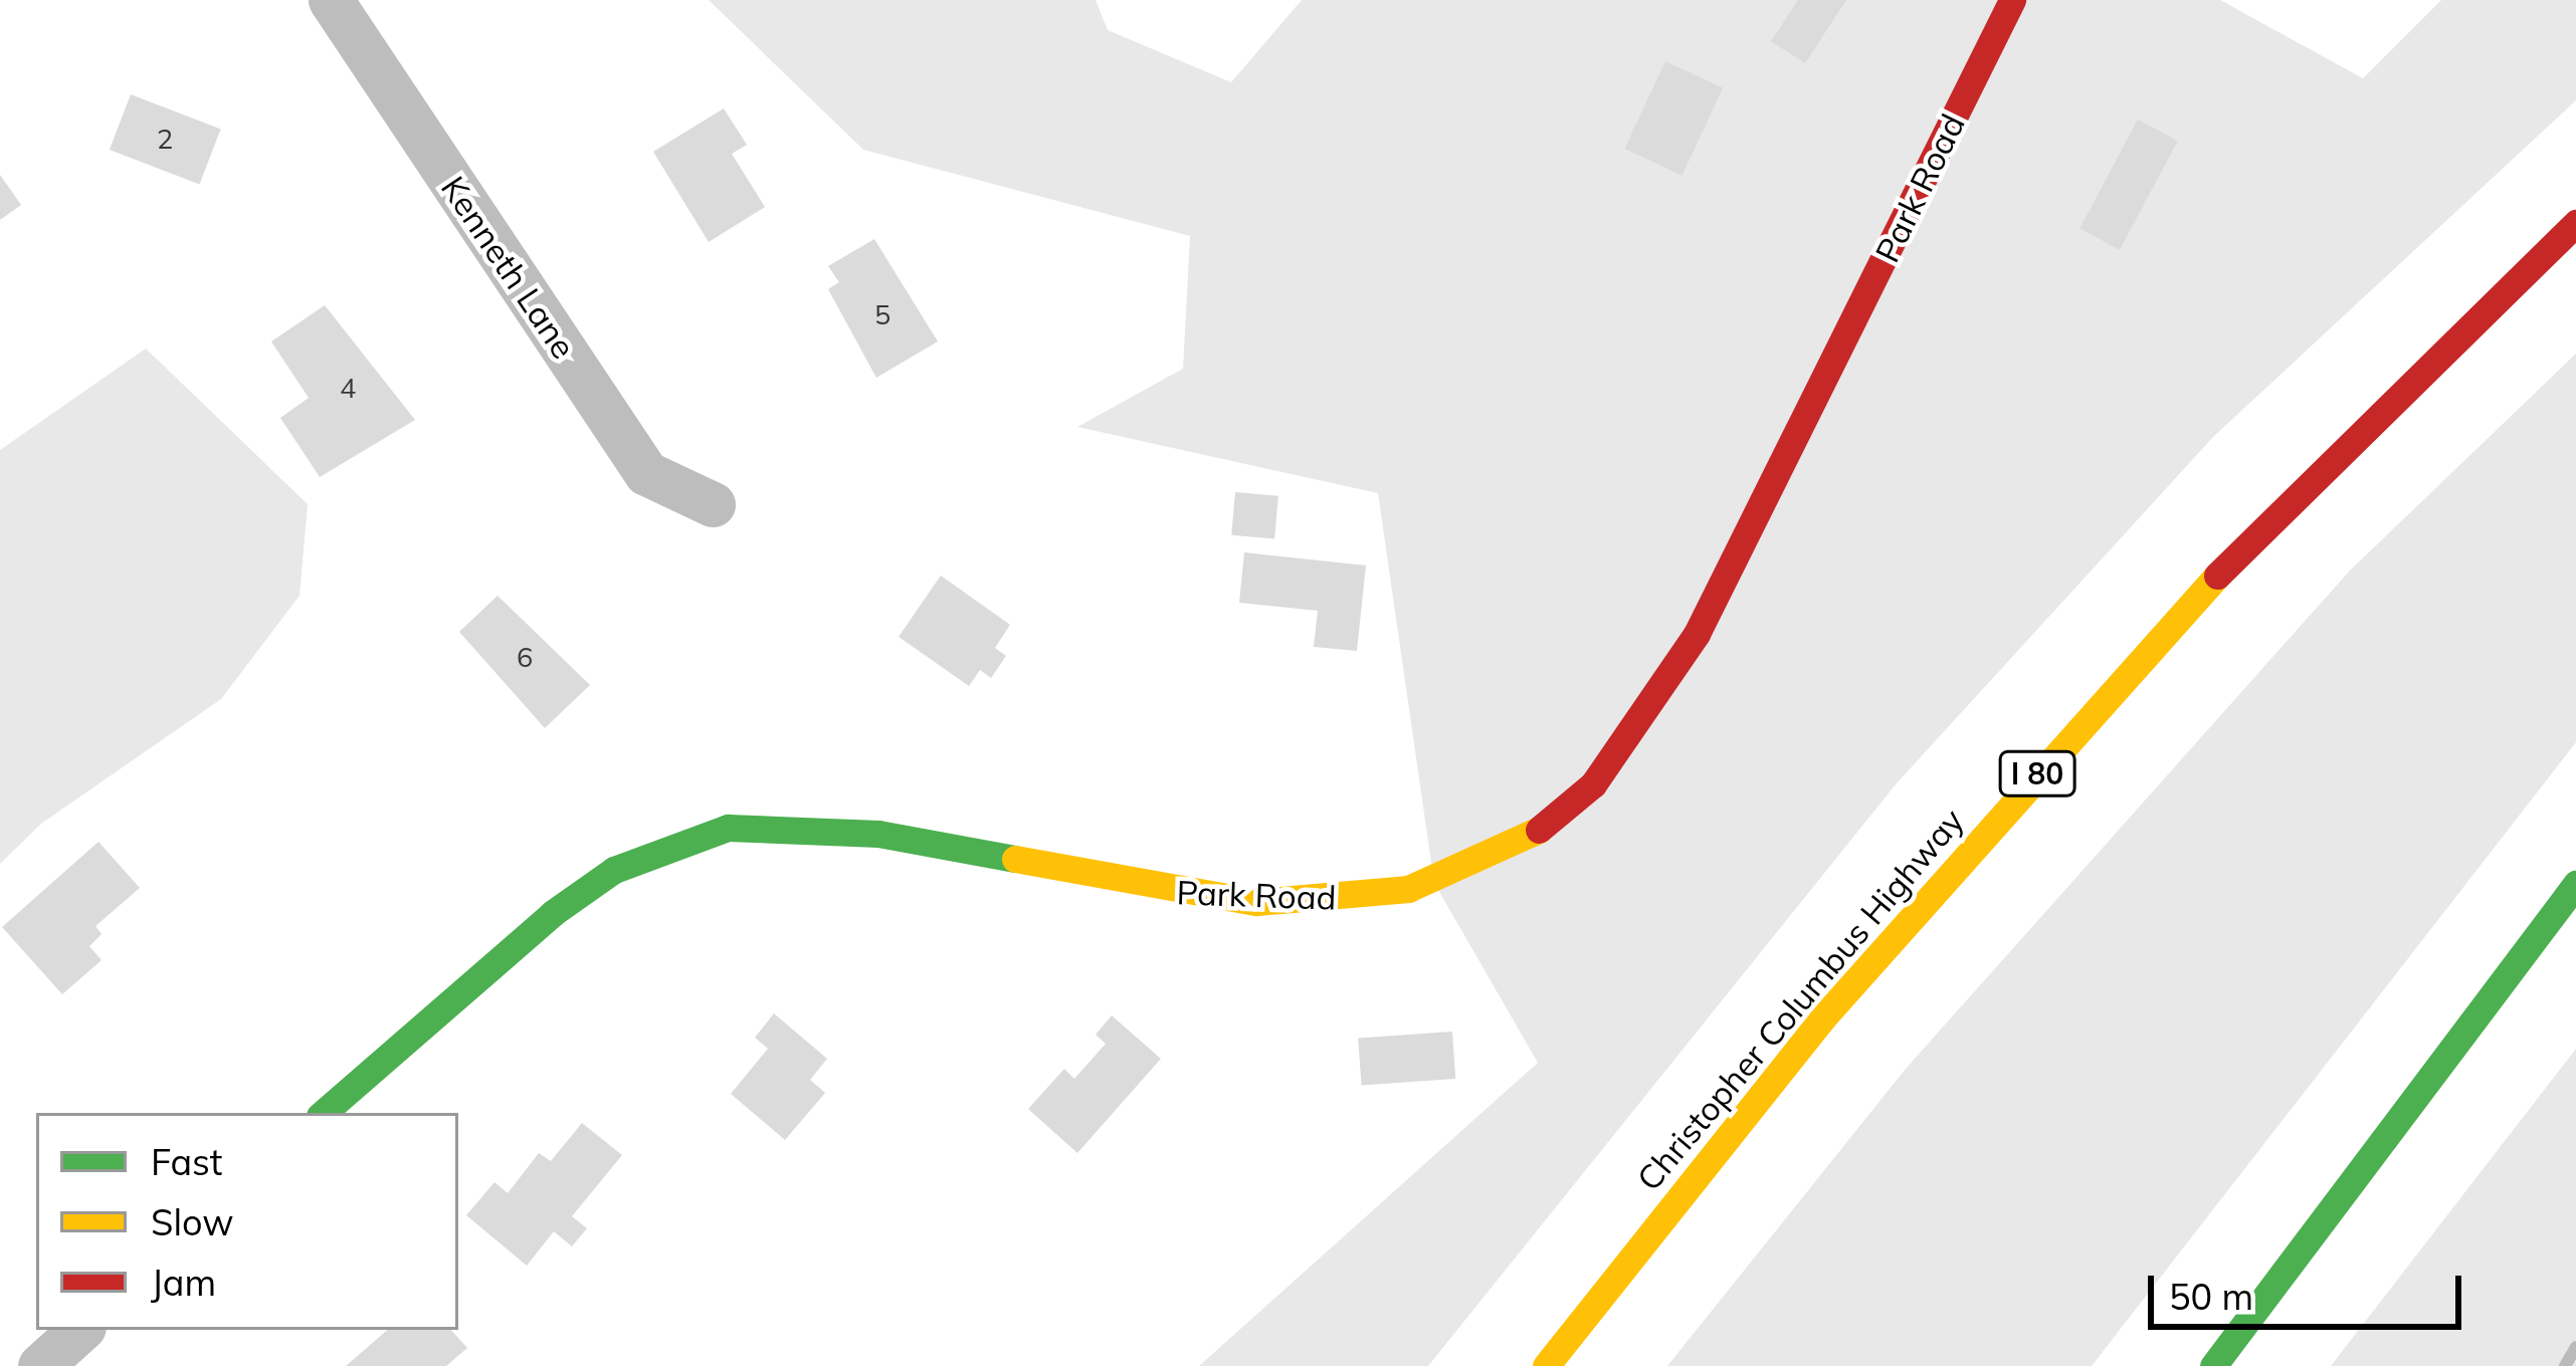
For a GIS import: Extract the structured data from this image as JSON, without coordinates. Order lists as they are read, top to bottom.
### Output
{
  "streets": {
    "main road": ["Park Road", "I 80", "Christopher Columbus Highway"],
    "street": ["Kenneth Lane"]
  },
  "house_numbers": [
    "2",
    "5",
    "4",
    "6"
  ],
  "legend": ["Fast", "Slow", "Jam"],
  "scale_bar": "50 m"
}
